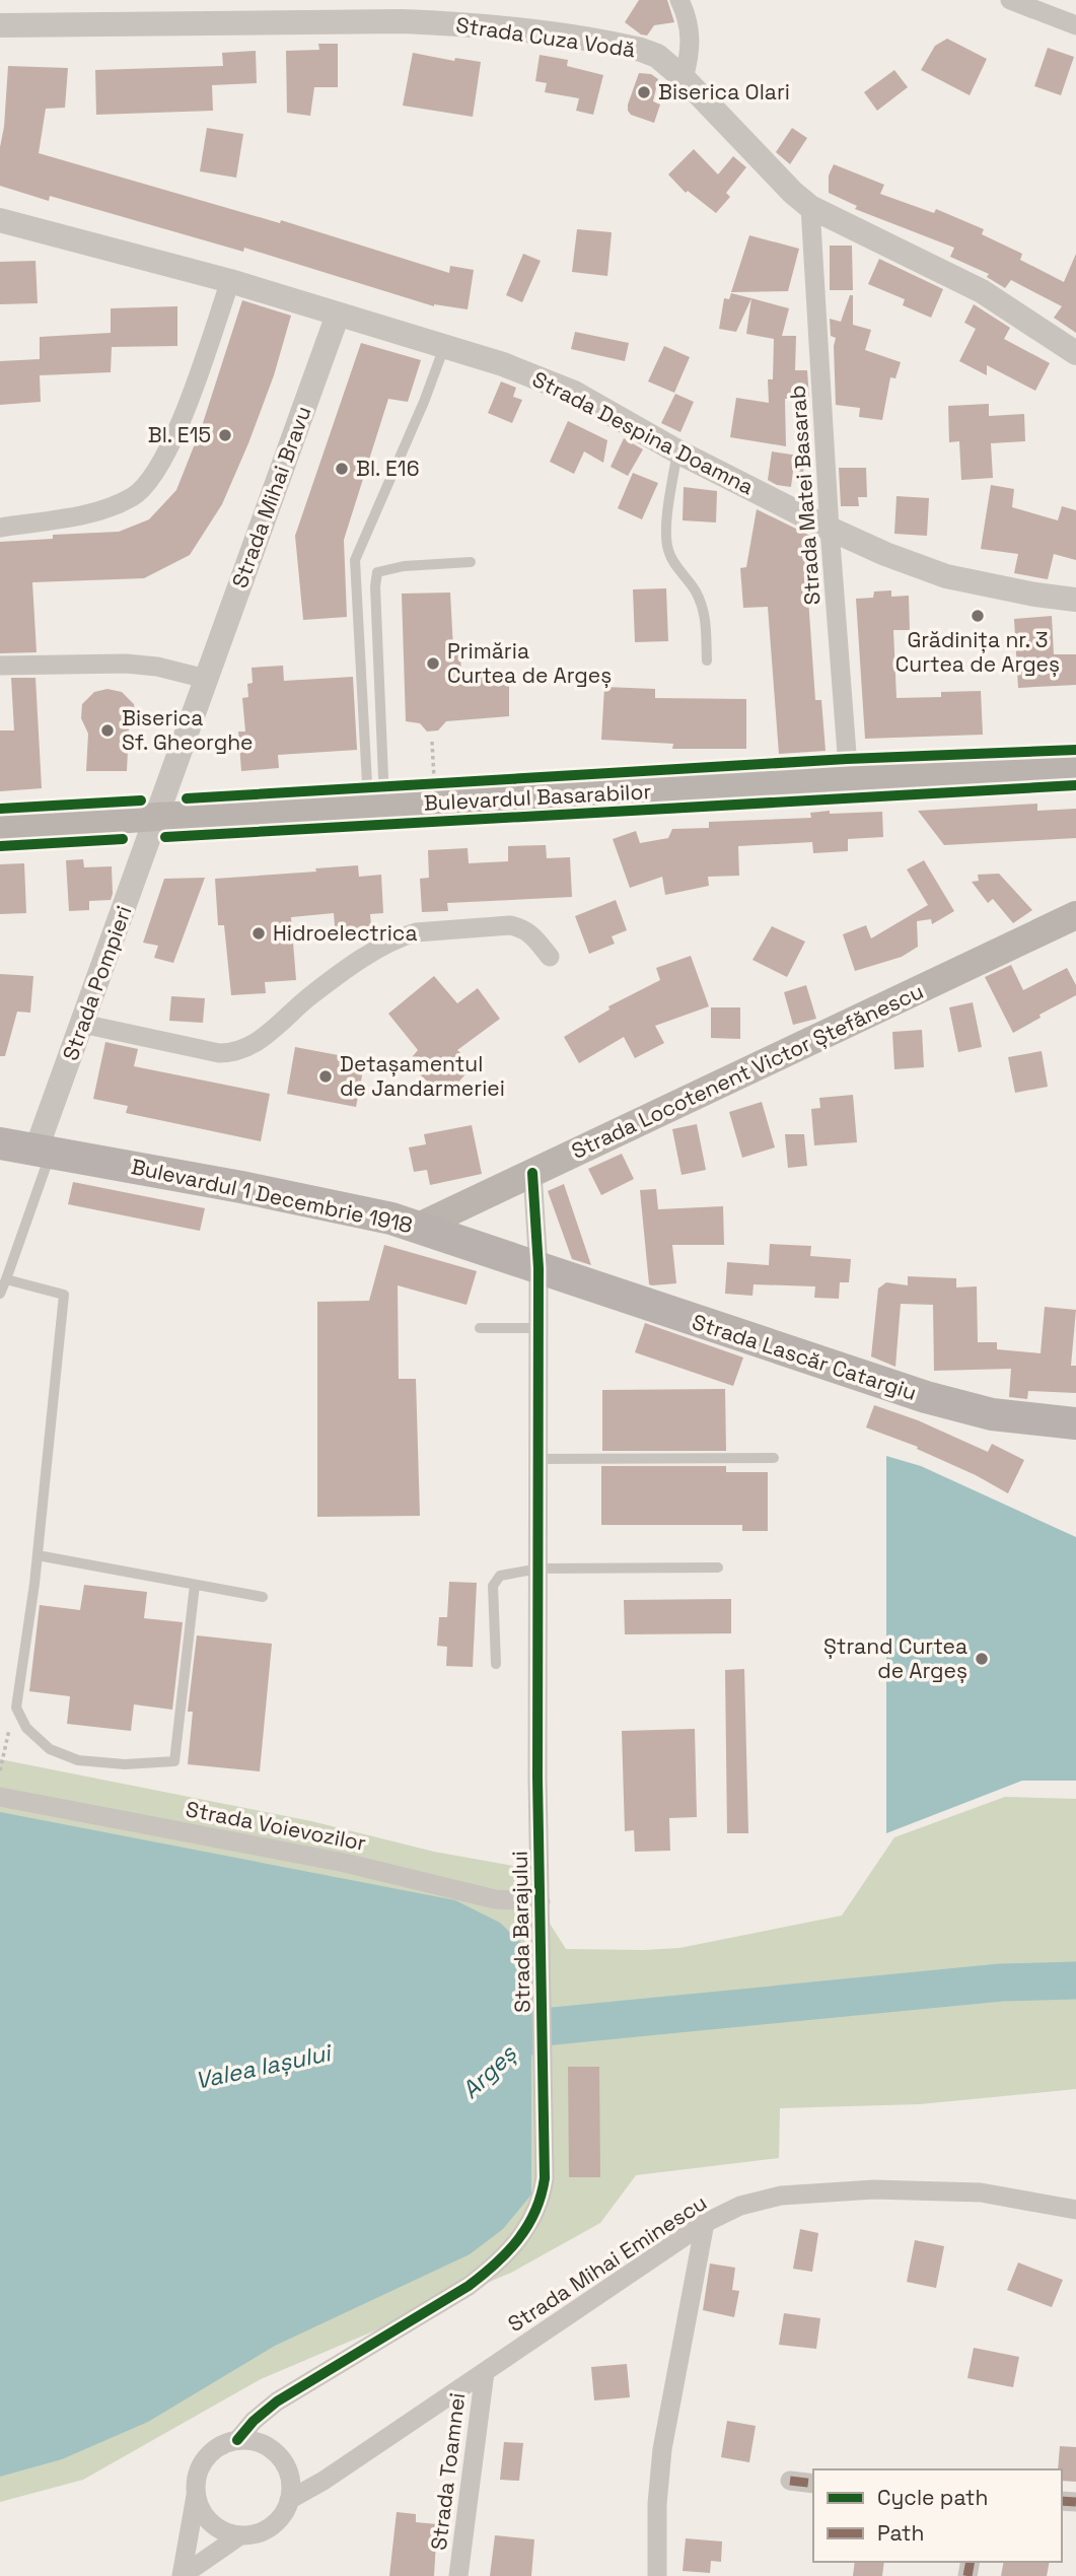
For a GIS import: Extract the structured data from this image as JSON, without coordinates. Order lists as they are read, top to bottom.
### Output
{
  "streets": {
    "main road": [
      "Bulevardul Basarabilor",
      "Strada Locotenent Victor Ștefănescu",
      "Bulevardul 1 Decembrie 1918",
      "Strada Lascăr Catargiu"
    ],
    "street": [
      "Strada Cuza Vodă",
      "Strada Despina Doamna",
      "Strada Matei Basarab",
      "Strada Mihai Bravu",
      "Strada Pompieri",
      "Strada Voievozilor",
      "Strada Barajului",
      "Strada Mihai Eminescu",
      "Strada Toamnei"
    ]
  },
  "crossings": [
    ["Strada Cuza Vodă", "Strada Matei Basarab"],
    ["Strada Despina Doamna", "Strada Matei Basarab"],
    ["Strada Despina Doamna", "Strada Mihai Bravu"],
    ["Strada Matei Basarab", "Bulevardul Basarabilor"],
    ["Strada Mihai Bravu", "Bulevardul Basarabilor"],
    ["Strada Mihai Bravu", "Strada Pompieri"],
    ["Bulevardul Basarabilor", "Strada Pompieri"],
    ["Strada Pompieri", "Bulevardul 1 Decembrie 1918"],
    ["Strada Locotenent Victor Ștefănescu", "Bulevardul 1 Decembrie 1918"],
    ["Strada Locotenent Victor Ștefănescu", "Strada Barajului"],
    ["Bulevardul 1 Decembrie 1918", "Strada Lascăr Catargiu"],
    ["Bulevardul 1 Decembrie 1918", "Strada Barajului"],
    ["Strada Lascăr Catargiu", "Strada Barajului"],
    ["Strada Voievozilor", "Strada Barajului"],
    ["Strada Barajului", "Strada Mihai Eminescu"],
    ["Strada Mihai Eminescu", "Strada Toamnei"]
  ],
  "water": ["Valea Iașului", "Argeș"],
  "places": [
    "Biserica Olari",
    "Bl. E15",
    "Bl. E16",
    "Grădinița nr. 3 Curtea de Argeș",
    "Primăria Curtea de Argeș",
    "Biserica Sf. Gheorghe",
    "Hidroelectrica",
    "Detașamentul de Jandarmeriei",
    "Ștrand Curtea de Argeș"
  ],
  "legend": ["Cycle path", "Path"]
}
